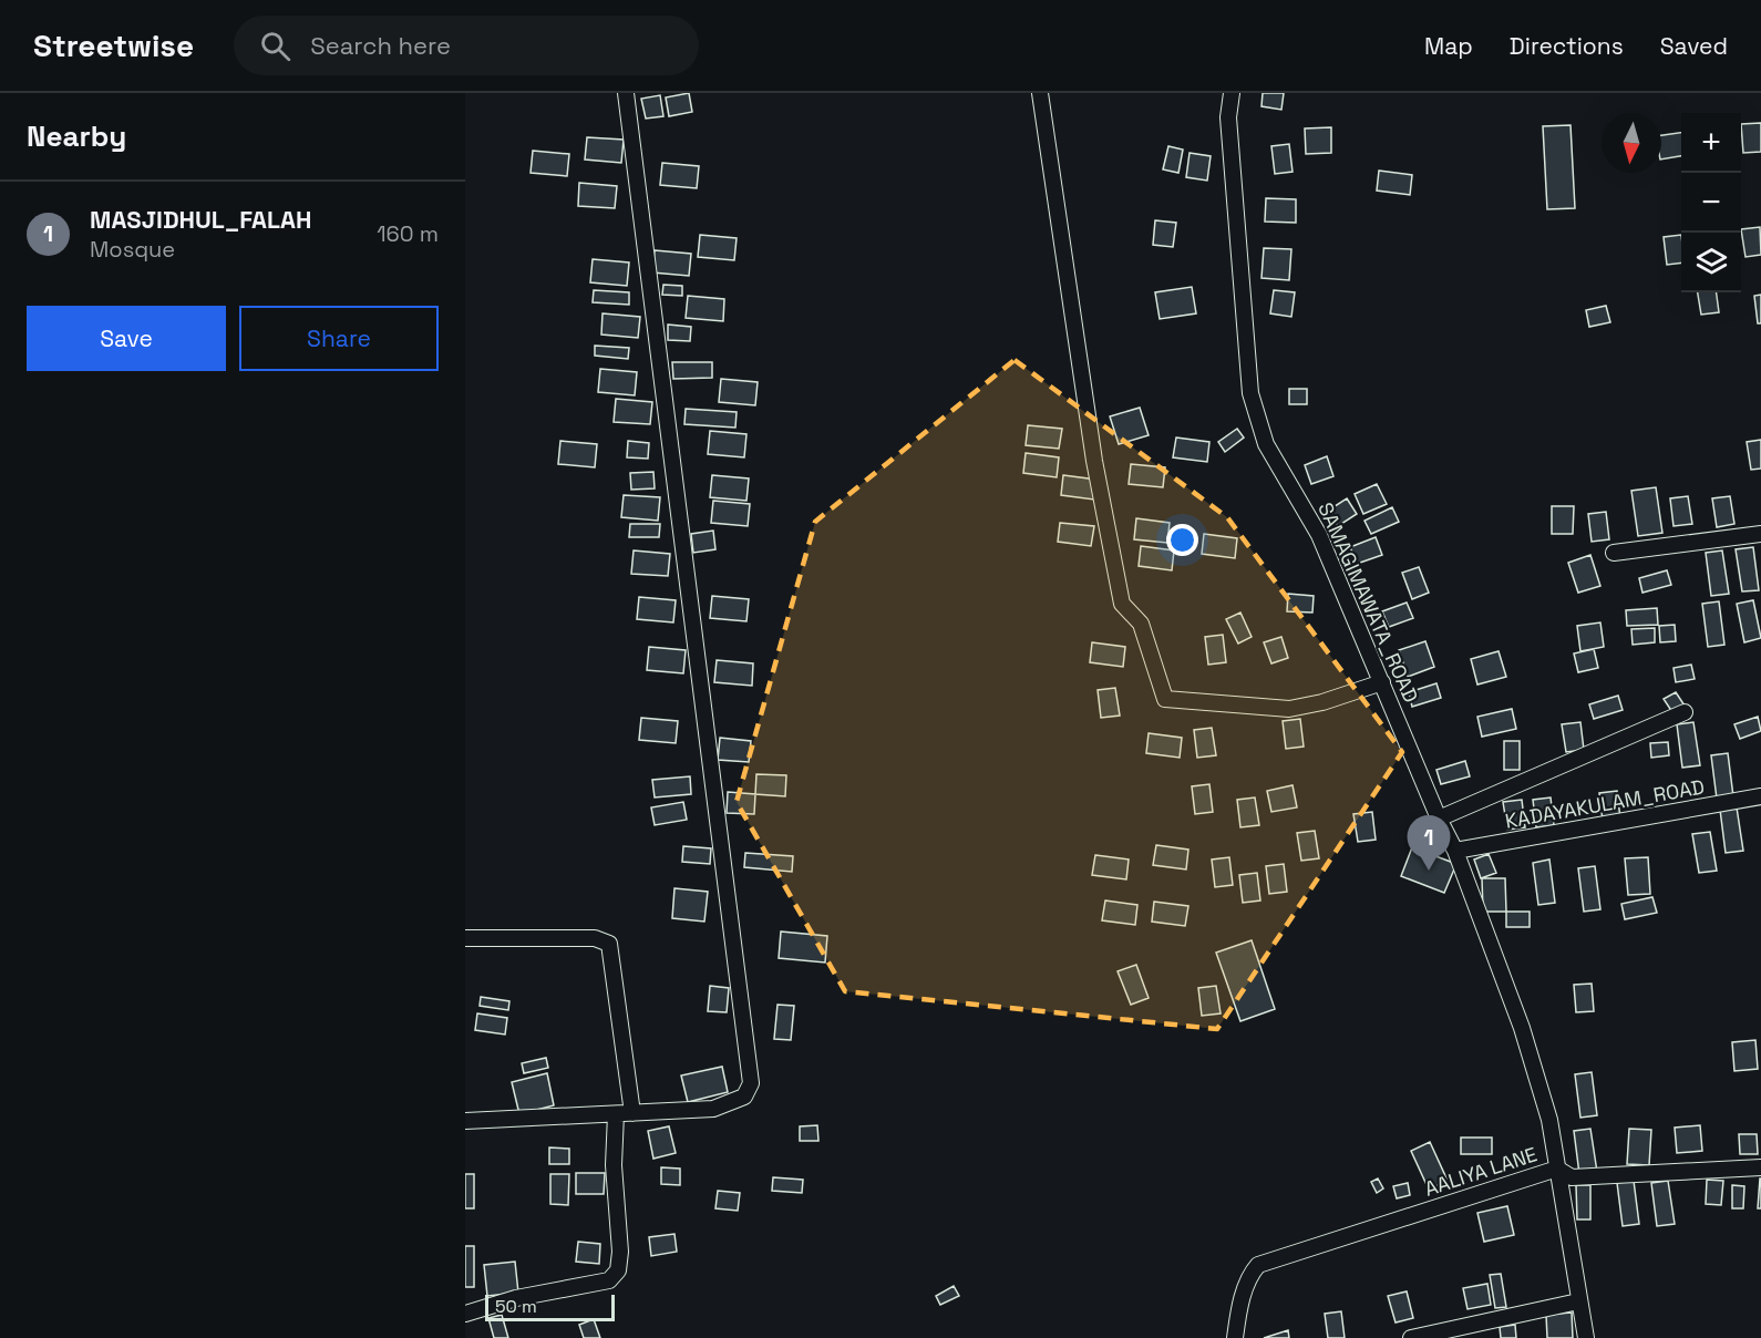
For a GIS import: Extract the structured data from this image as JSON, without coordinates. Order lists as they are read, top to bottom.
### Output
{
  "streets": {
    "street": ["SAMAGIMAWATA_ROAD", "KADAYAKULAM_ROAD", "AALIYA LANE"]
  },
  "crossings": [
    ["SAMAGIMAWATA_ROAD", "KADAYAKULAM_ROAD"],
    ["SAMAGIMAWATA_ROAD", "AALIYA LANE"]
  ],
  "scale_bar": "50 m",
  "north": "bottom",
  "page": {
    "header": "Streetwise",
    "search": "Search here",
    "nav": ["Map", "Directions", "Saved"],
    "heading": "Nearby",
    "map_buttons": ["+", "−"],
    "list": [
      {
        "mark": "1",
        "name": "MASJIDHUL_FALAH",
        "note": "Mosque",
        "value": "160 m"
      }
    ],
    "buttons": ["Save", "Share"],
    "pins": "1",
    "scale": "50 m"
  }
}
